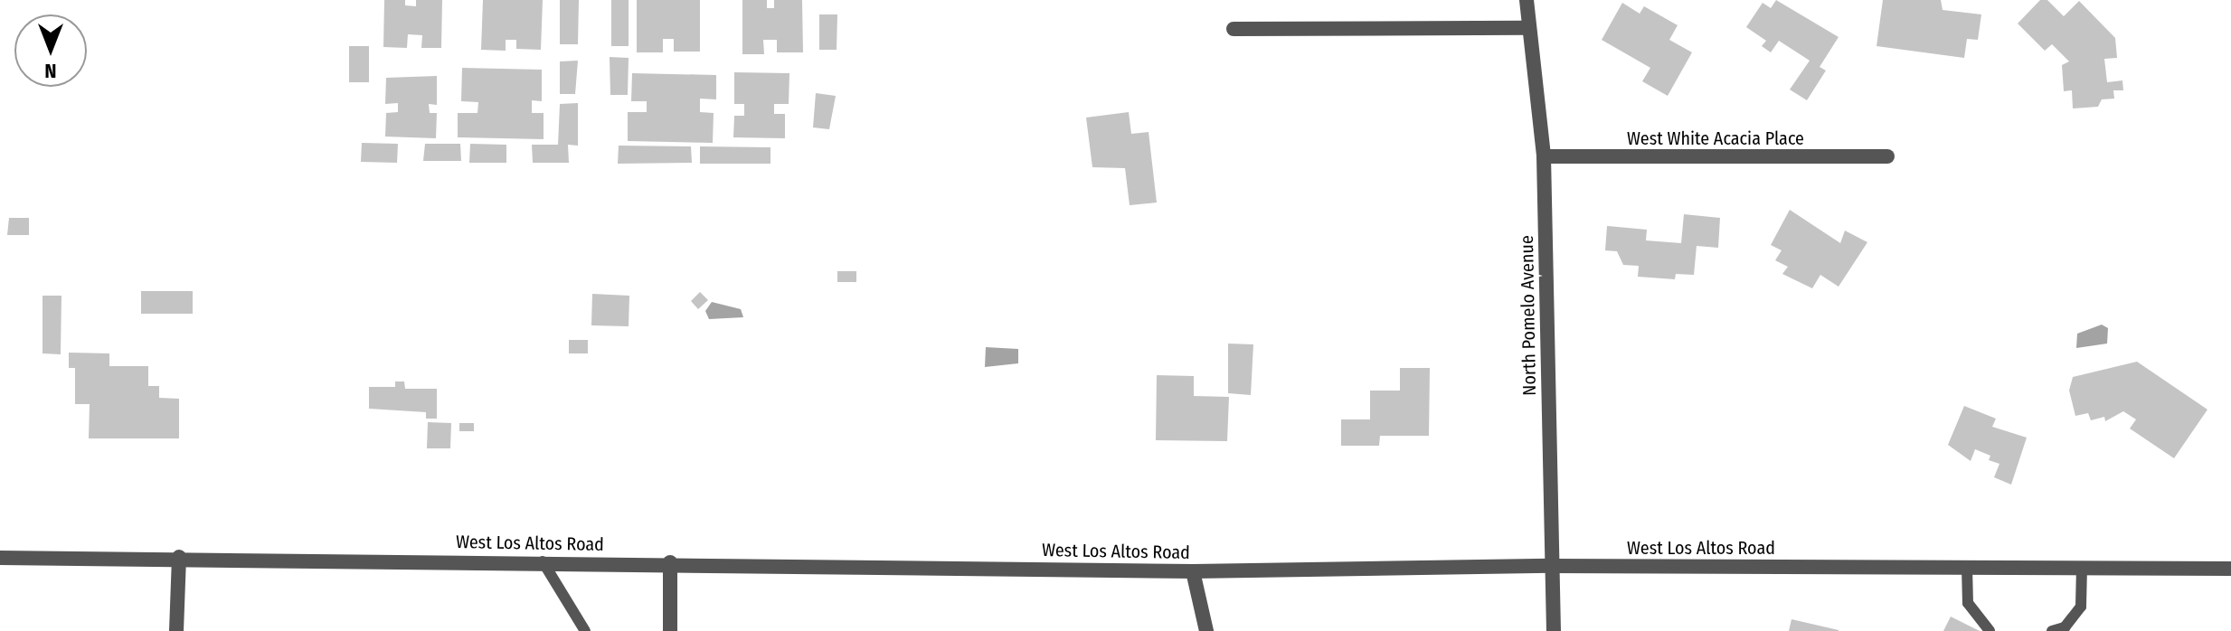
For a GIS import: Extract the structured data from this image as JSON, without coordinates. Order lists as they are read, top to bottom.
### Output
{
  "streets": {
    "street": ["West White Acacia Place", "North Pomelo Avenue", "West Los Altos Road"]
  },
  "crossings": [
    ["West White Acacia Place", "North Pomelo Avenue"],
    ["North Pomelo Avenue", "West Los Altos Road"]
  ],
  "north": "bottom"
}
